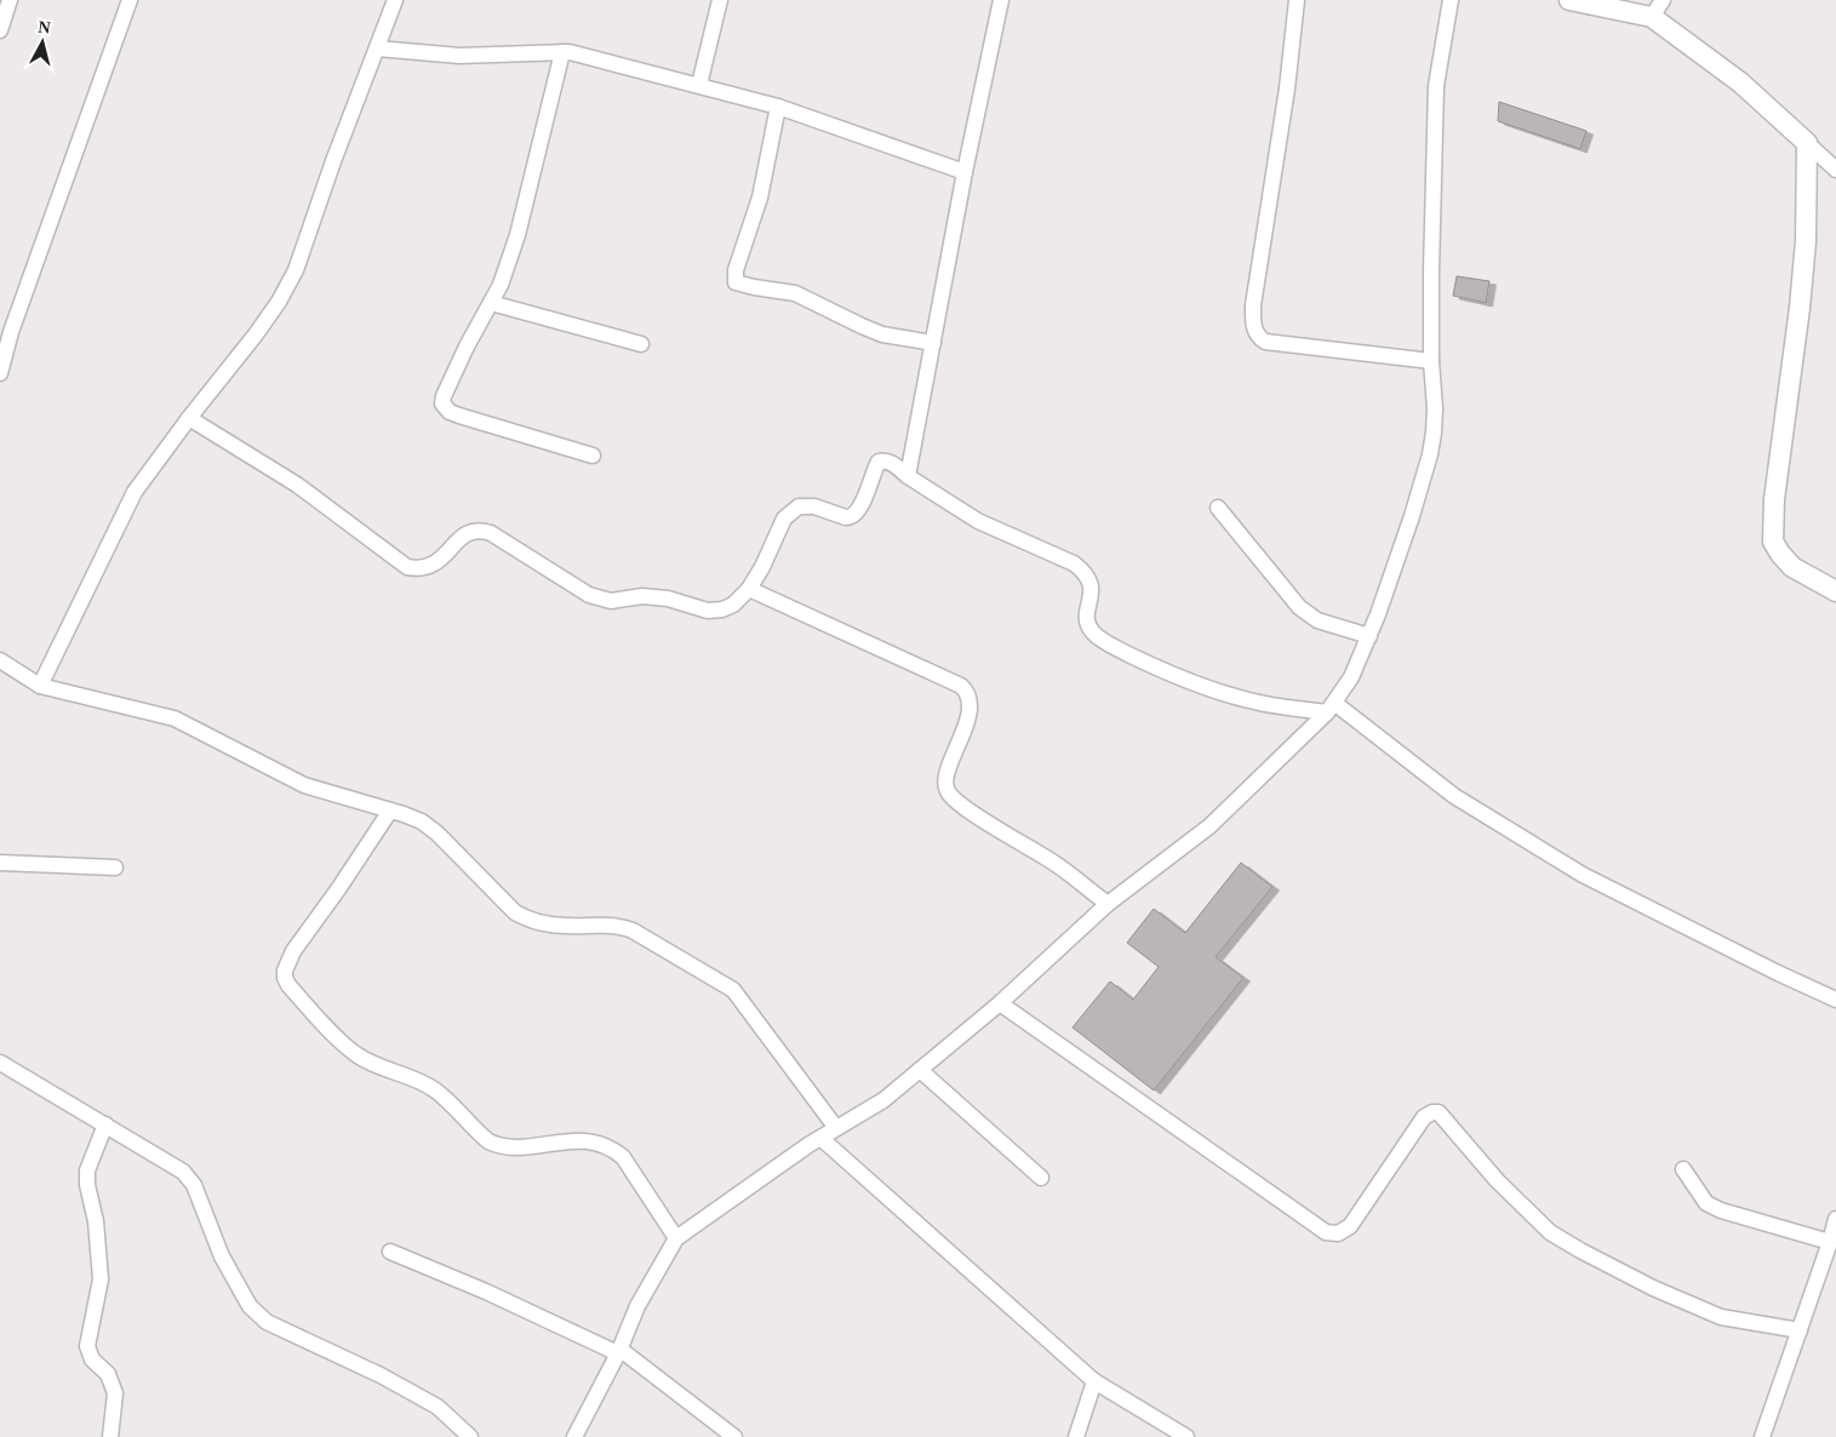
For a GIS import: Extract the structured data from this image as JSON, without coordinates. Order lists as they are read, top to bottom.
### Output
{
  "north": "top"
}
